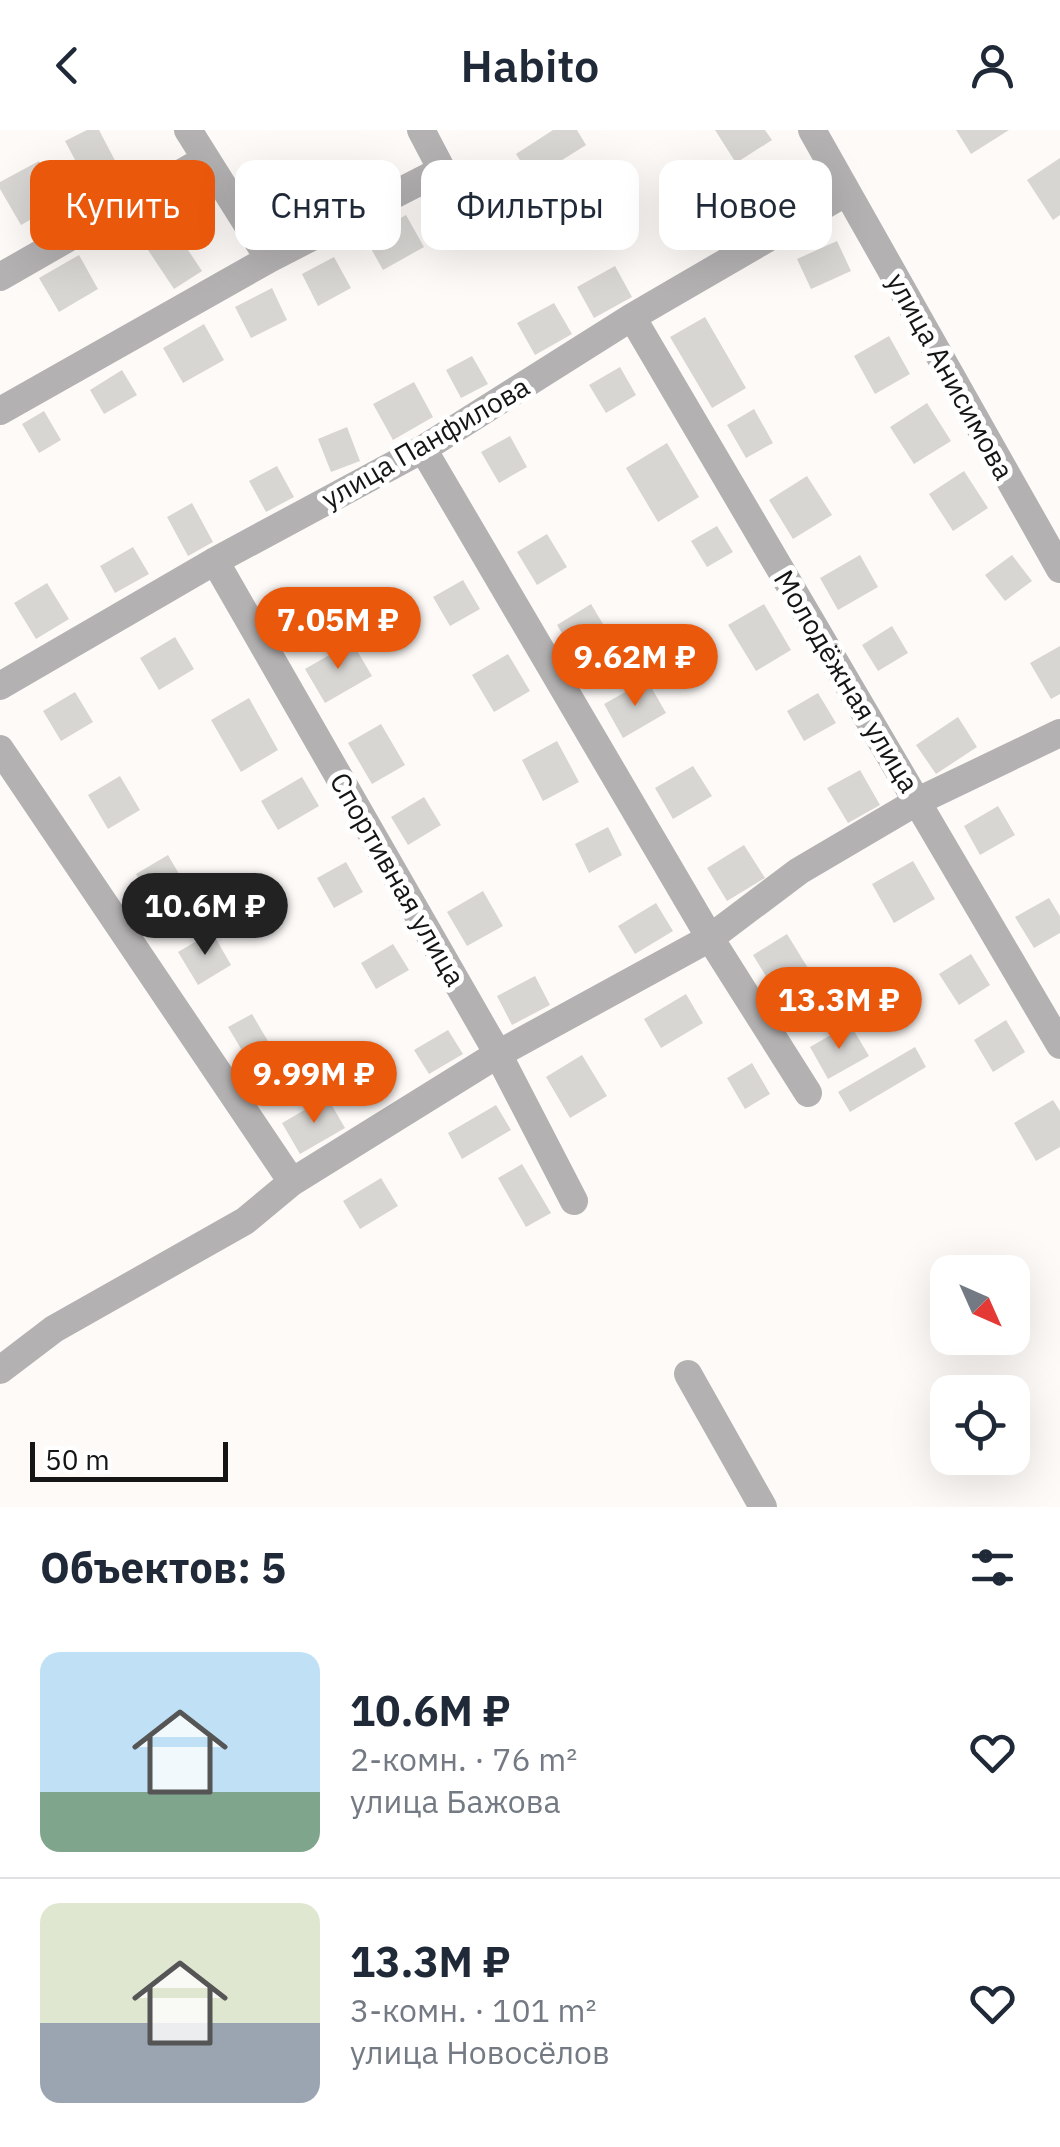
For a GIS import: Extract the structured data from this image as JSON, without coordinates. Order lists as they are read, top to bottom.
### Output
{
  "streets": {
    "street": [
      "улица Анисимова",
      "улица Панфилова",
      "Молодёжная улица",
      "Спортивная улица"
    ]
  },
  "crossings": [
    ["улица Анисимова", "улица Панфилова"],
    ["улица Панфилова", "Молодёжная улица"],
    ["улица Панфилова", "Спортивная улица"]
  ],
  "scale_bar": "50 m",
  "north": "bottom right",
  "page": {
    "header": "Habito",
    "chip": [
      "Купить",
      "Снять",
      "Фильтры",
      "Новое"
    ],
    "price": [
      "7.05M ₽",
      "9.62M ₽",
      "10.6M ₽",
      "13.3M ₽",
      "9.99M ₽"
    ],
    "scale": "50 m",
    "heading": "Объектов: 5",
    "list": [
      {
        "name": "10.6M ₽",
        "note": "2-комн. · 76 m² · улица Бажова"
      },
      {
        "name": "13.3M ₽",
        "note": "3-комн. · 101 m² · улица Новосёлов"
      }
    ]
  }
}
